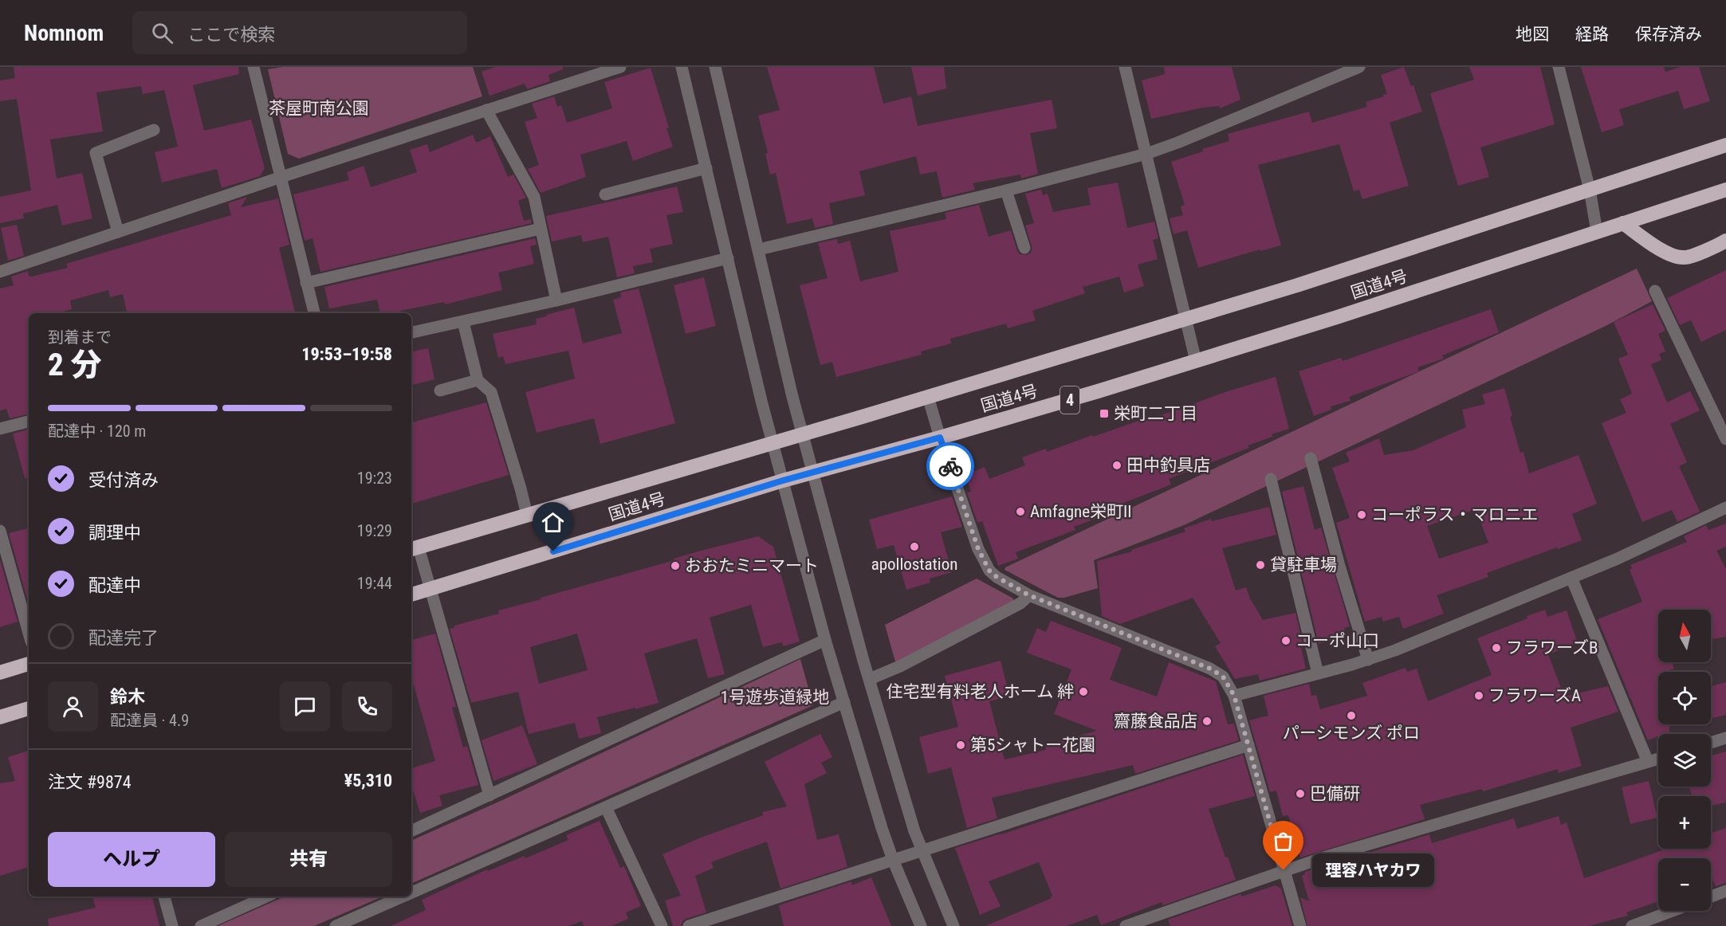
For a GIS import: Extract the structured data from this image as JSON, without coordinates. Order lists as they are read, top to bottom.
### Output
{
  "streets": {
    "highway": ["国道4号", "4"]
  },
  "parks": ["茶屋町南公園", "1号遊歩道緑地"],
  "places": {
    "transit": ["栄町二丁目"],
    "other": [
      "田中釣具店",
      "Amfagne栄町II",
      "コーポラス・マロニエ",
      "apollostation",
      "貸駐車場",
      "おおたミニマート",
      "コーポ山口",
      "フラワーズB",
      "住宅型有料老人ホーム 絆",
      "フラワーズA",
      "パーシモンズ ポロ",
      "齋藤食品店",
      "第5シャトー花園",
      "巴備研",
      "理容ハヤカワ"
    ]
  },
  "north": "top",
  "page": {
    "header": "Nomnom",
    "search": "ここで検索",
    "nav": ["地図", "経路", "保存済み"],
    "heading": ["2 分", "到着まで", "19:53–19:58"],
    "panel": [
      "鈴木",
      "配達員 · 4.9",
      "注文 #9874",
      "¥5,310"
    ],
    "bar": "配達中 · 120 m",
    "list": [
      ["受付済み", "19:23"],
      ["調理中", "19:29"],
      ["配達中", "19:44"],
      "配達完了"
    ],
    "map_buttons": ["+", "−"],
    "buttons": ["ヘルプ", "共有"],
    "bubble": "理容ハヤカワ"
  }
}
